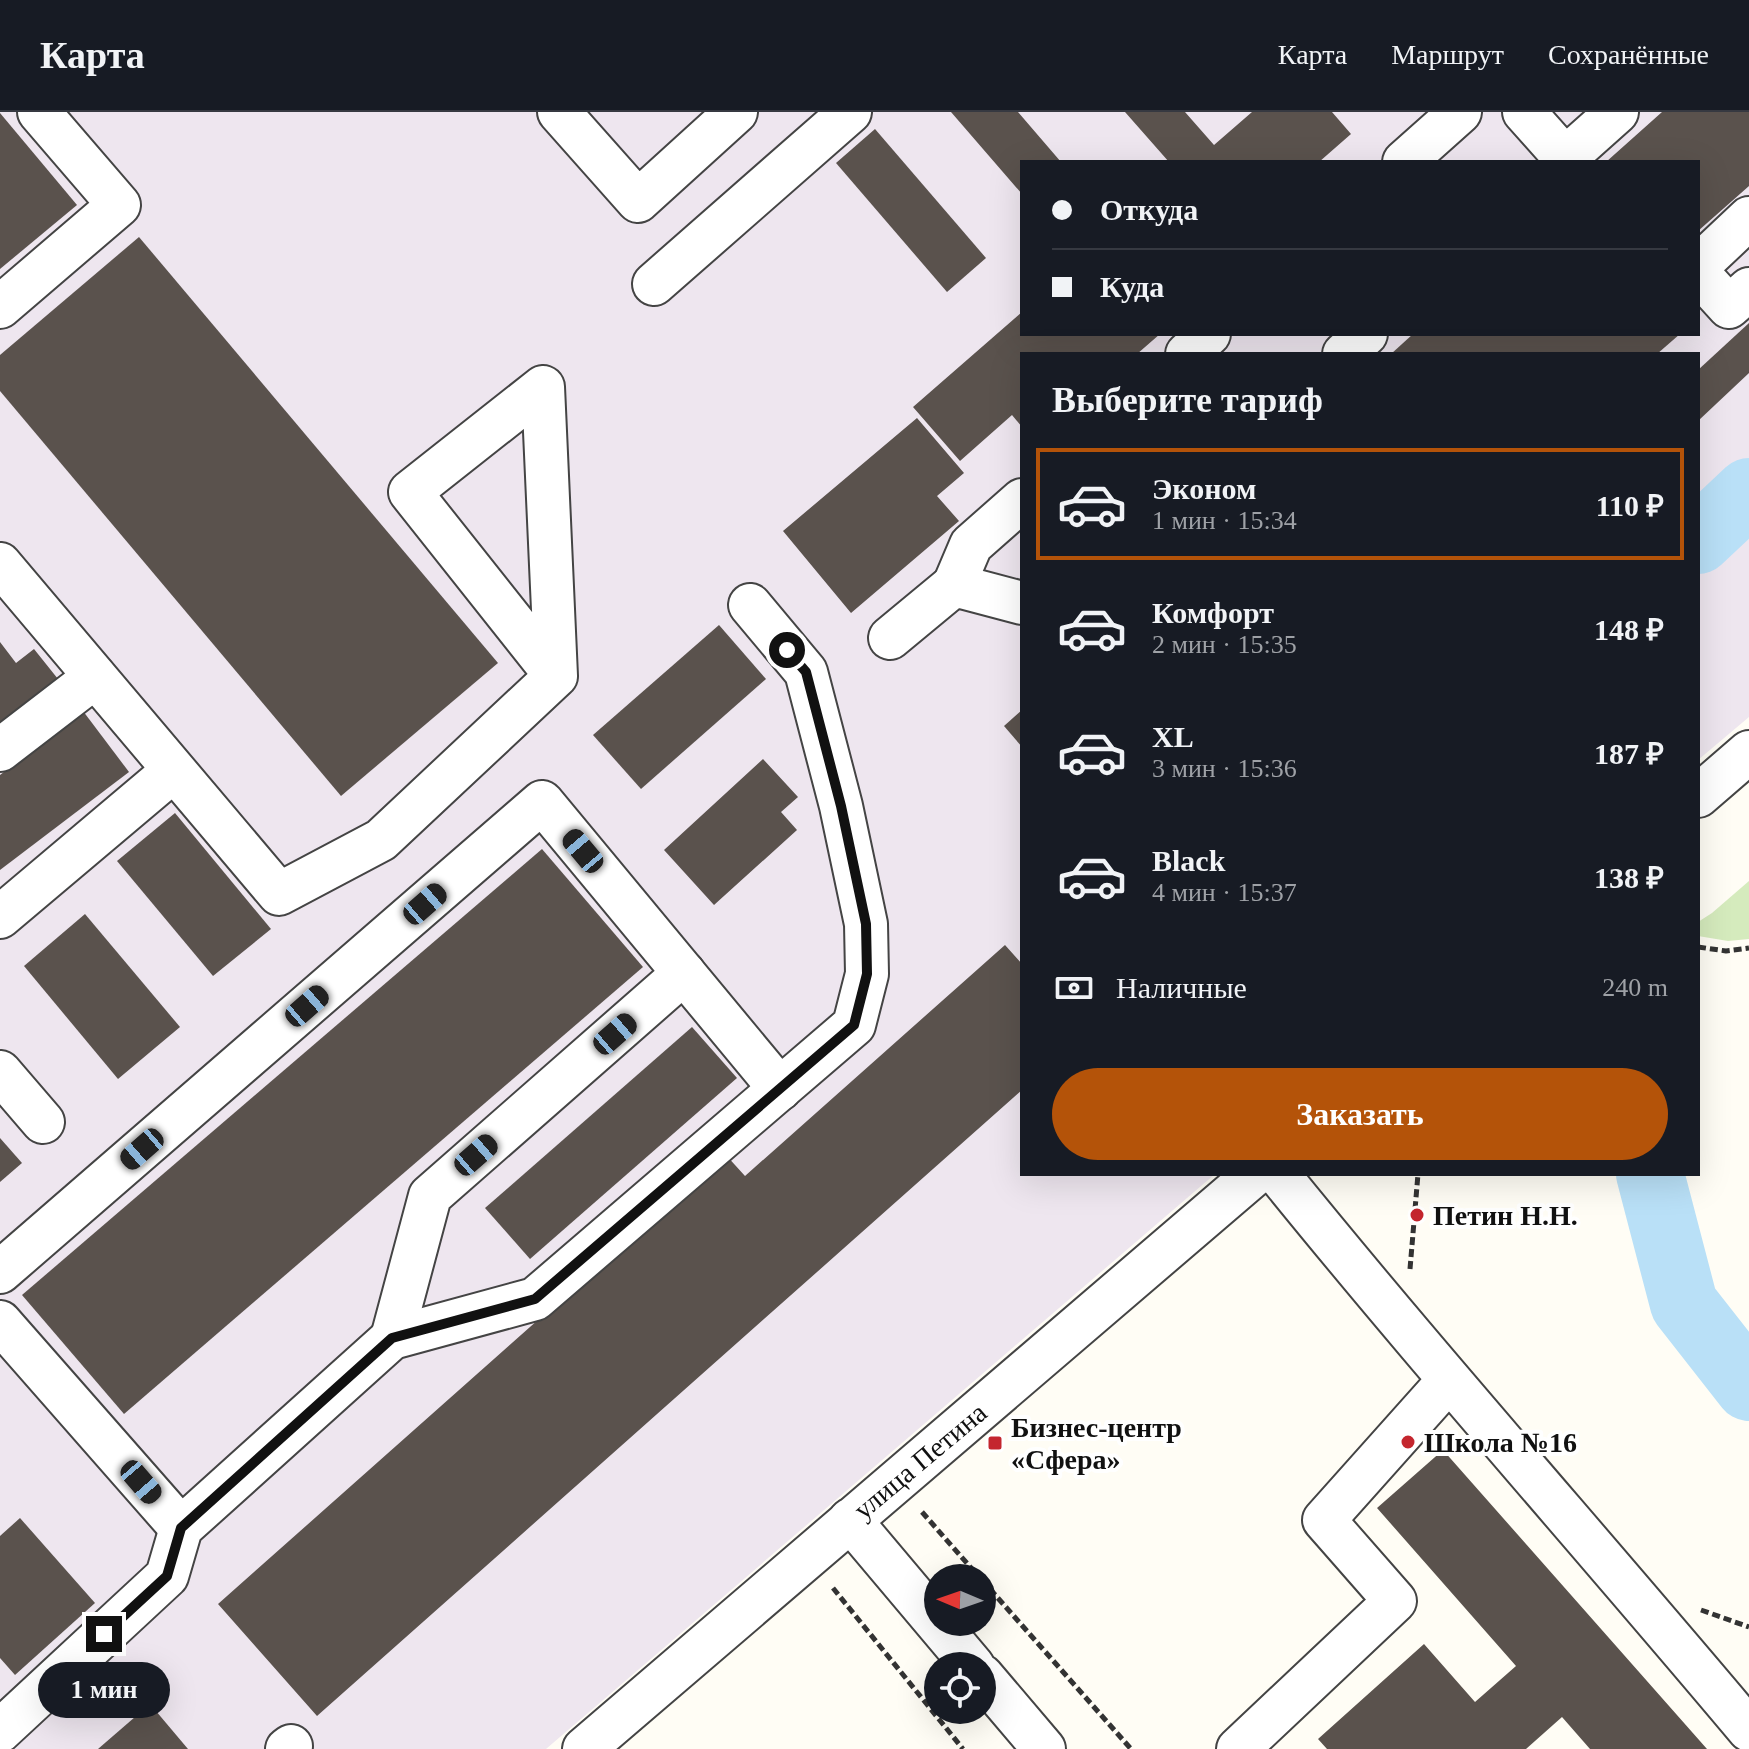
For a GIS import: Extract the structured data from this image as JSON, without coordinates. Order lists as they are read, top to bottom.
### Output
{
  "streets": {
    "street": ["улица Петина"]
  },
  "places": {
    "other": ["Петин Н.Н.", "Школа №16"],
    "transit": ["Бизнес-центр «Сфера»"]
  },
  "north": "left",
  "page": {
    "header": "Карта",
    "nav": ["Карта", "Маршрут", "Сохранённые"],
    "banner": ["Откуда", "Куда"],
    "heading": "Выберите тариф",
    "list": [
      {
        "name": "Эконом",
        "note": "1 мин · 15:34",
        "value": "110 ₽"
      },
      {
        "name": "Комфорт",
        "note": "2 мин · 15:35",
        "value": "148 ₽"
      },
      {
        "name": "XL",
        "note": "3 мин · 15:36",
        "value": "187 ₽"
      },
      {
        "name": "Black",
        "note": "4 мин · 15:37",
        "value": "138 ₽"
      }
    ],
    "pay": ["Наличные", "240 m"],
    "buttons": "Заказать",
    "bubble": "1 мин"
  }
}
